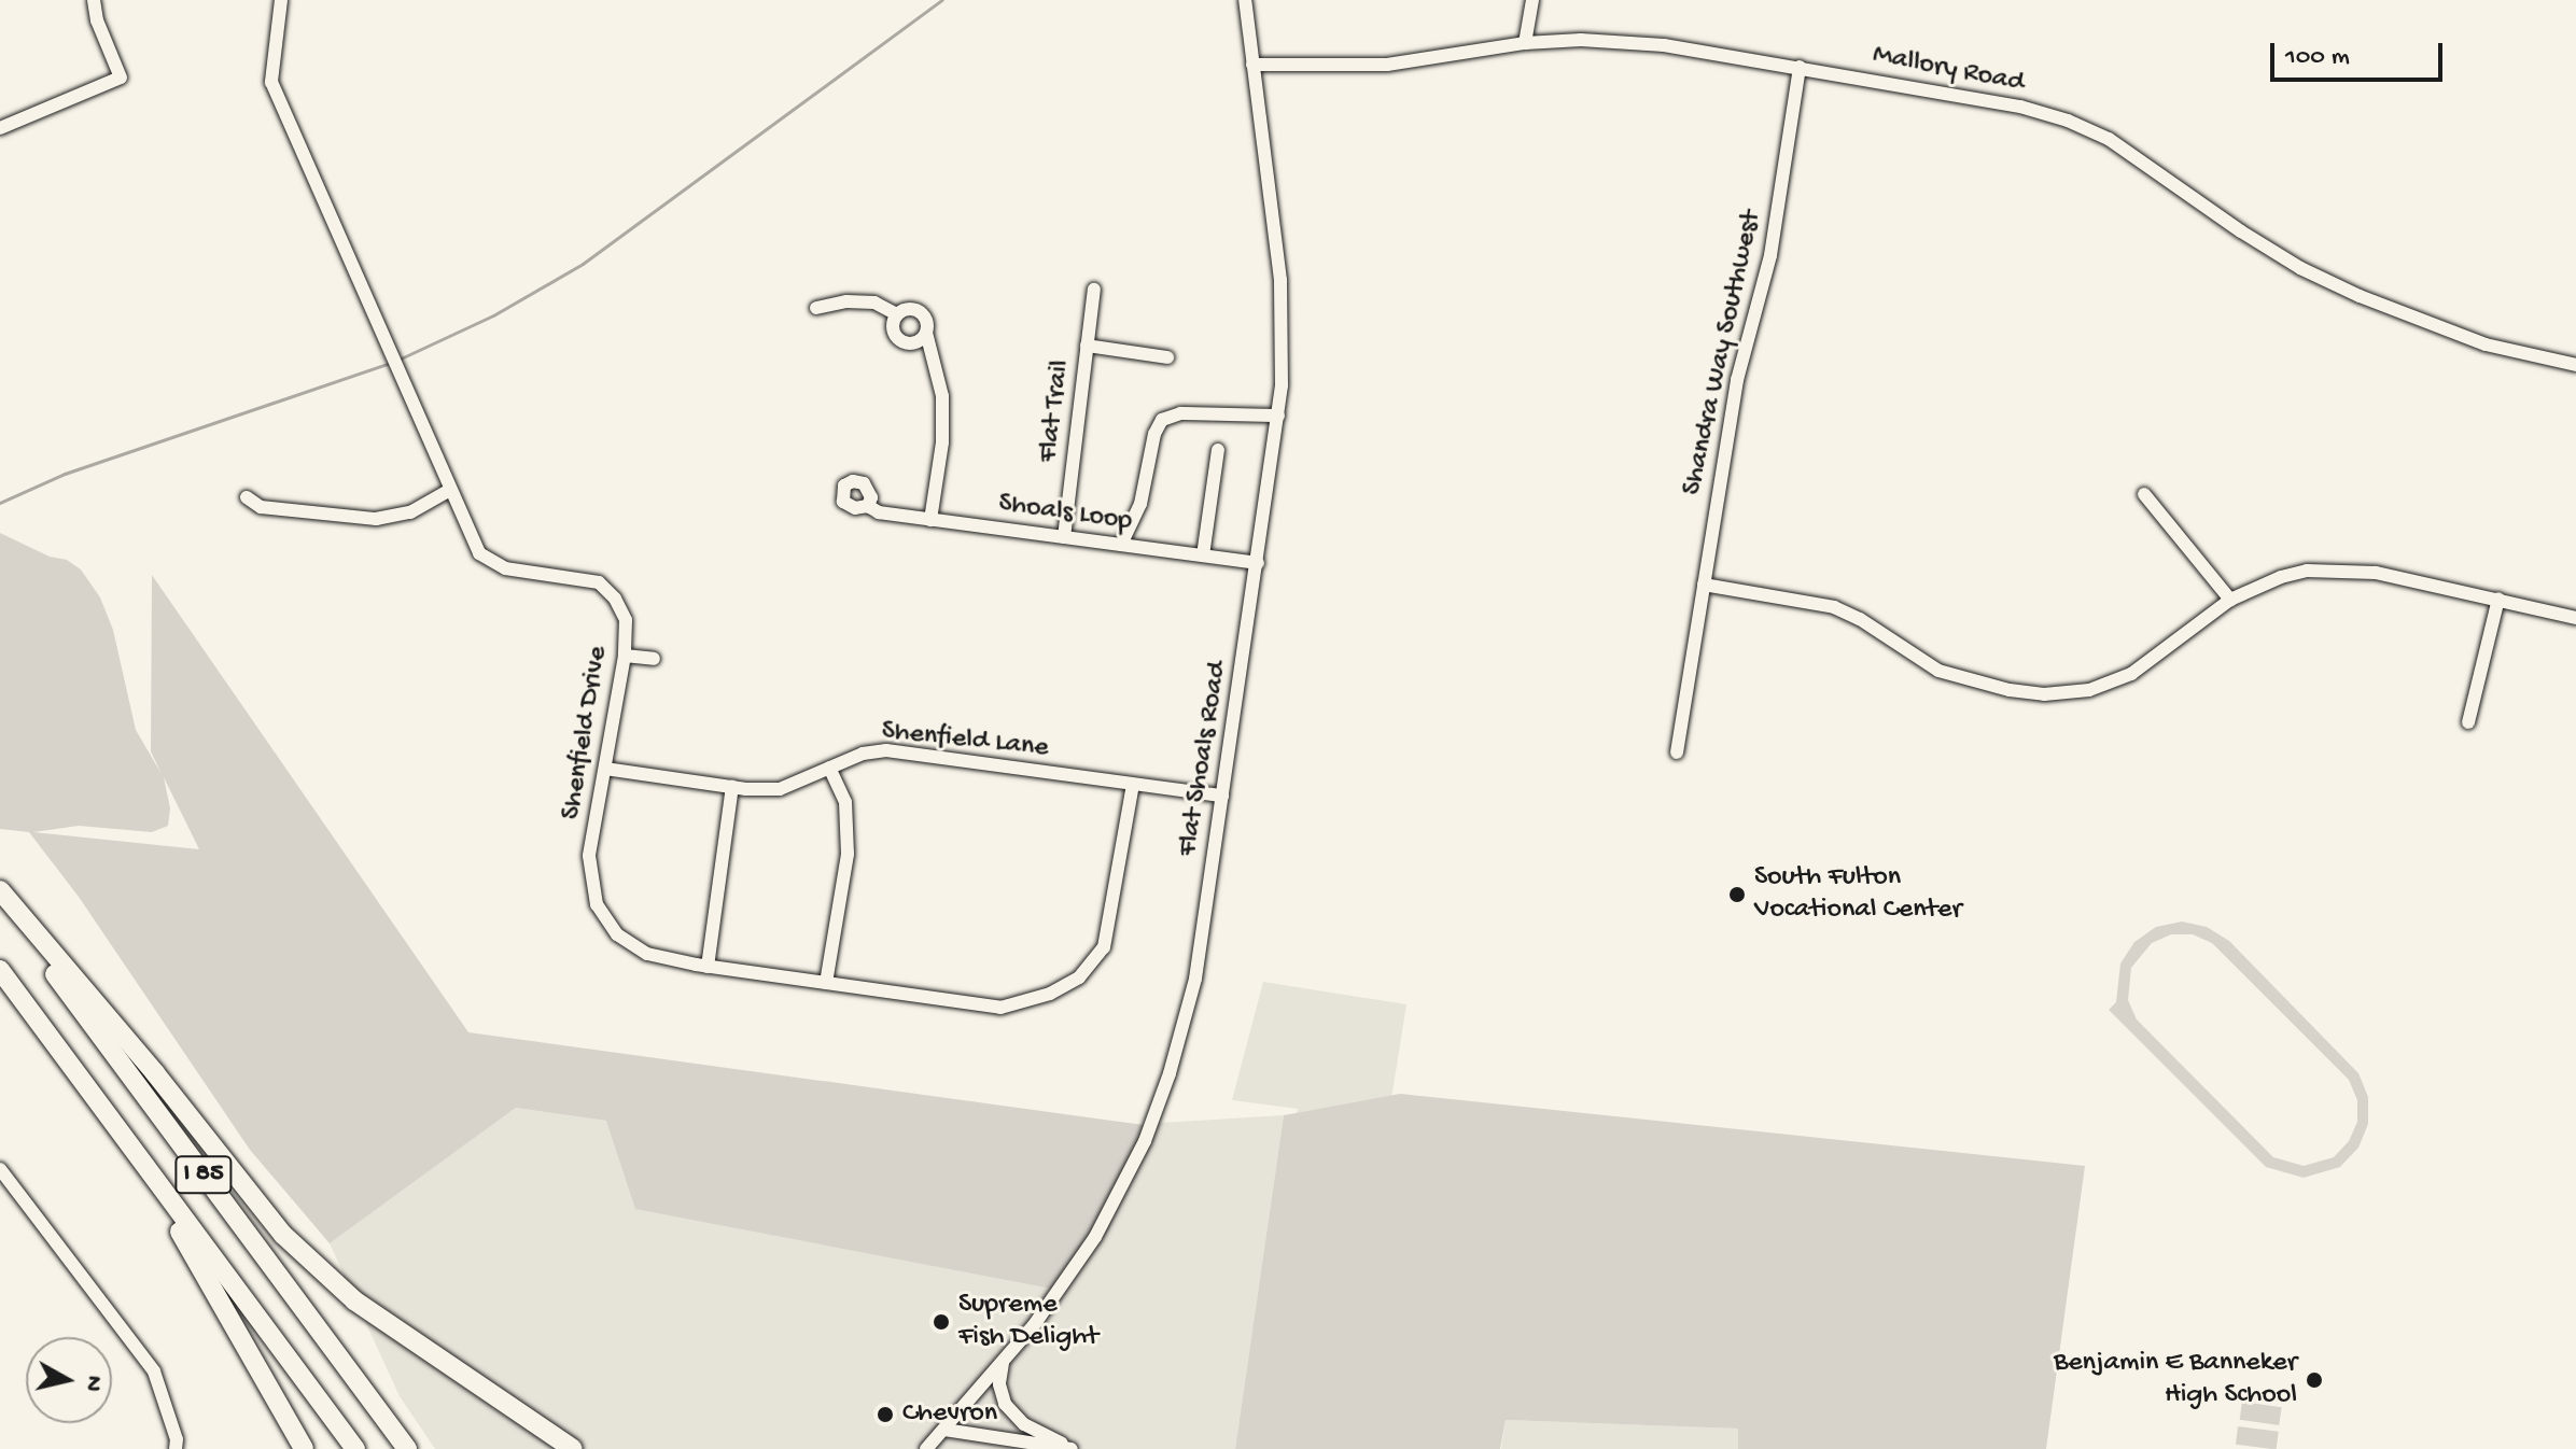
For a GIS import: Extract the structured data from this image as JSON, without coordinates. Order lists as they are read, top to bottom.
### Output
{
  "streets": {
    "highway": ["I 85"],
    "street": [
      "Mallory Road",
      "Shandra Way Southwest",
      "Flat Trail",
      "Shoals Loop",
      "Shenfield Drive",
      "Shenfield Lane",
      "Flat Shoals Road"
    ]
  },
  "crossings": [
    ["Mallory Road", "Shandra Way Southwest"],
    ["Mallory Road", "Flat Shoals Road"],
    ["Flat Trail", "Shoals Loop"],
    ["Shoals Loop", "Flat Shoals Road"],
    ["Shenfield Drive", "Shenfield Lane"],
    ["Shenfield Lane", "Flat Shoals Road"]
  ],
  "places": [
    "South Fulton Vocational Center",
    "Supreme Fish Delight",
    "Benjamin E Banneker High School",
    "Chevron"
  ],
  "scale_bar": "100 m",
  "north": "right"
}
